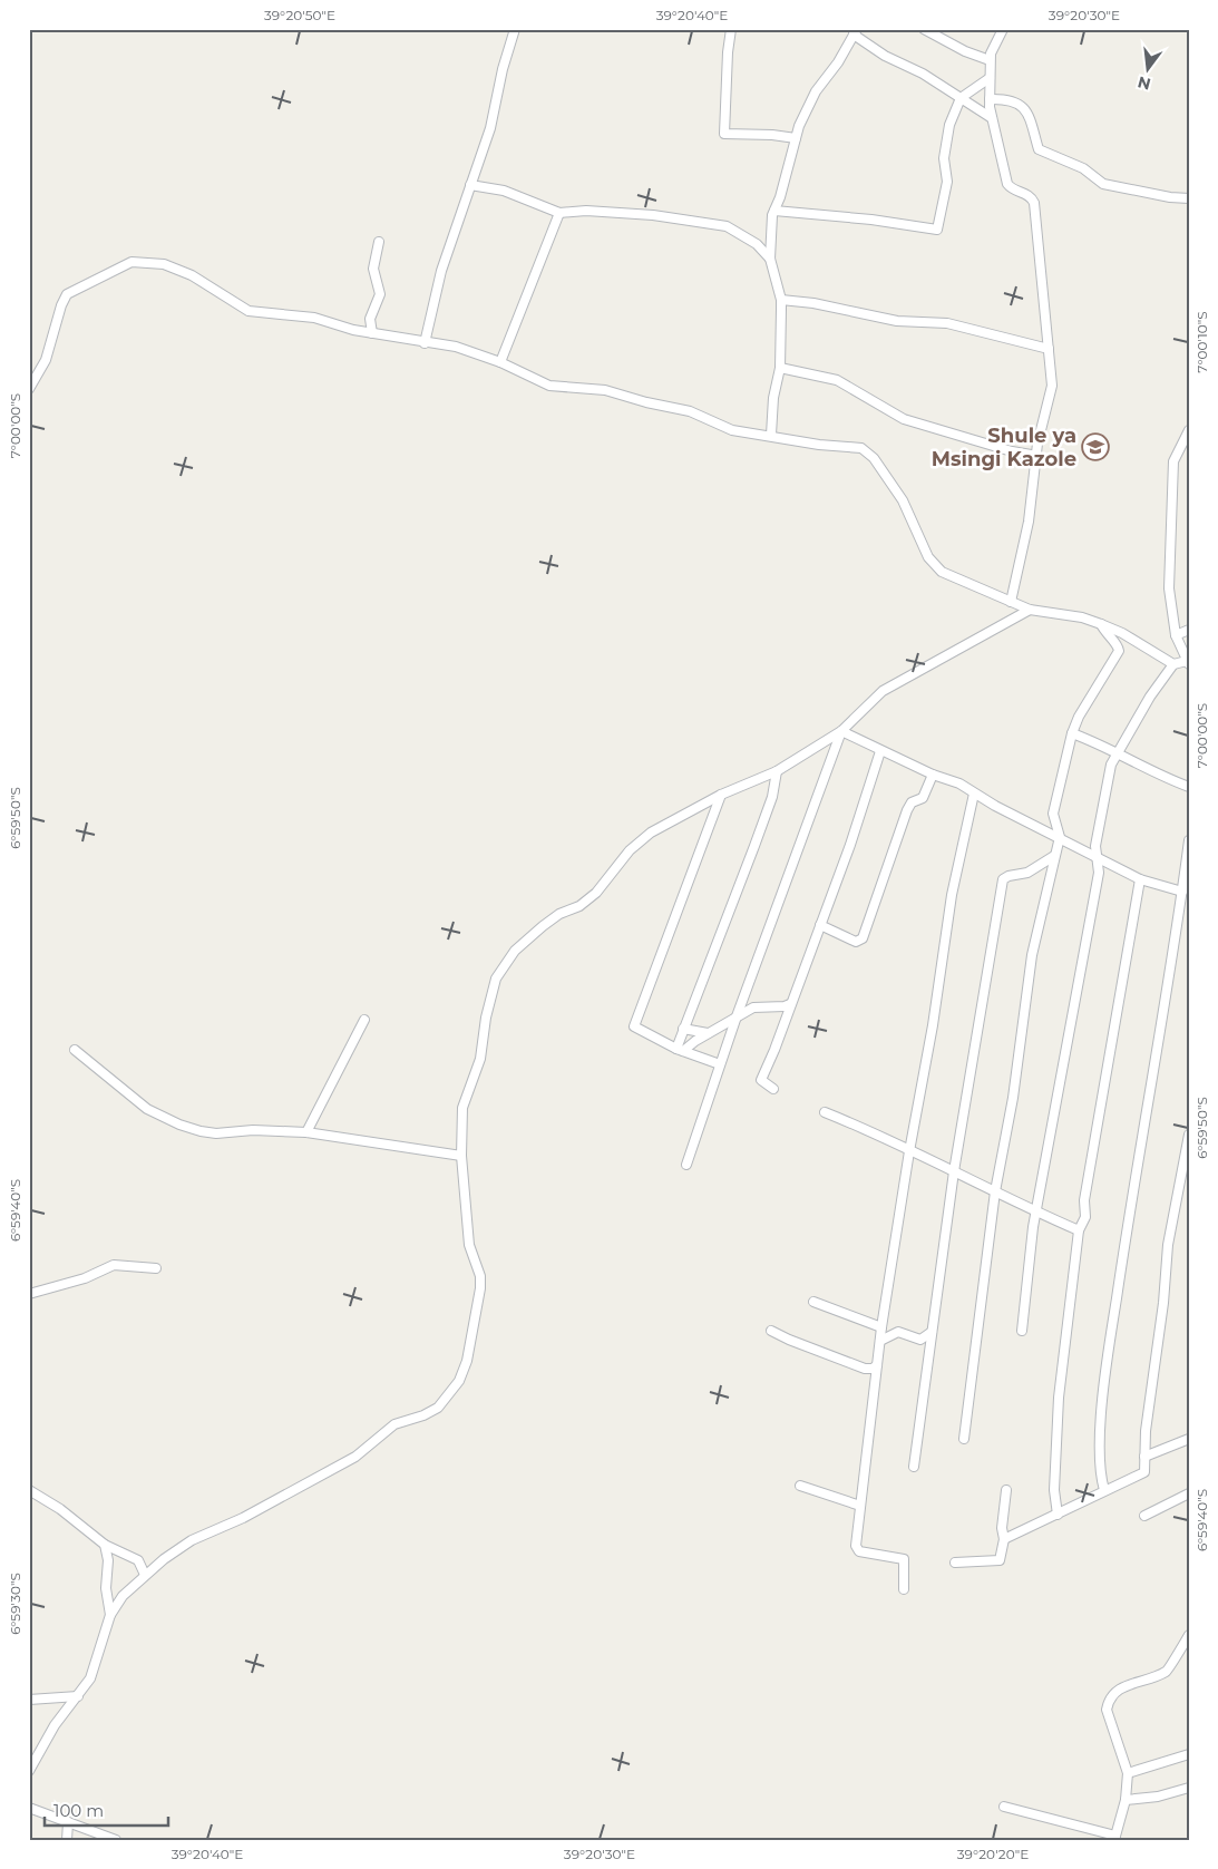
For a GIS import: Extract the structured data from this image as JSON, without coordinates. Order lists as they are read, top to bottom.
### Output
{
  "places": {
    "school or university": ["Shule ya Msingi Kazole"]
  },
  "scale_bar": "100 m",
  "north": "bottom",
  "coordinates": [
    "39°20'50\"E",
    "39°20'40\"E",
    "39°20'30\"E",
    "7°00'10\"S",
    "7°00'00\"S",
    "6°59'50\"S",
    "6°59'40\"S",
    "6°59'30\"S",
    "39°20'20\"E"
  ]
}
